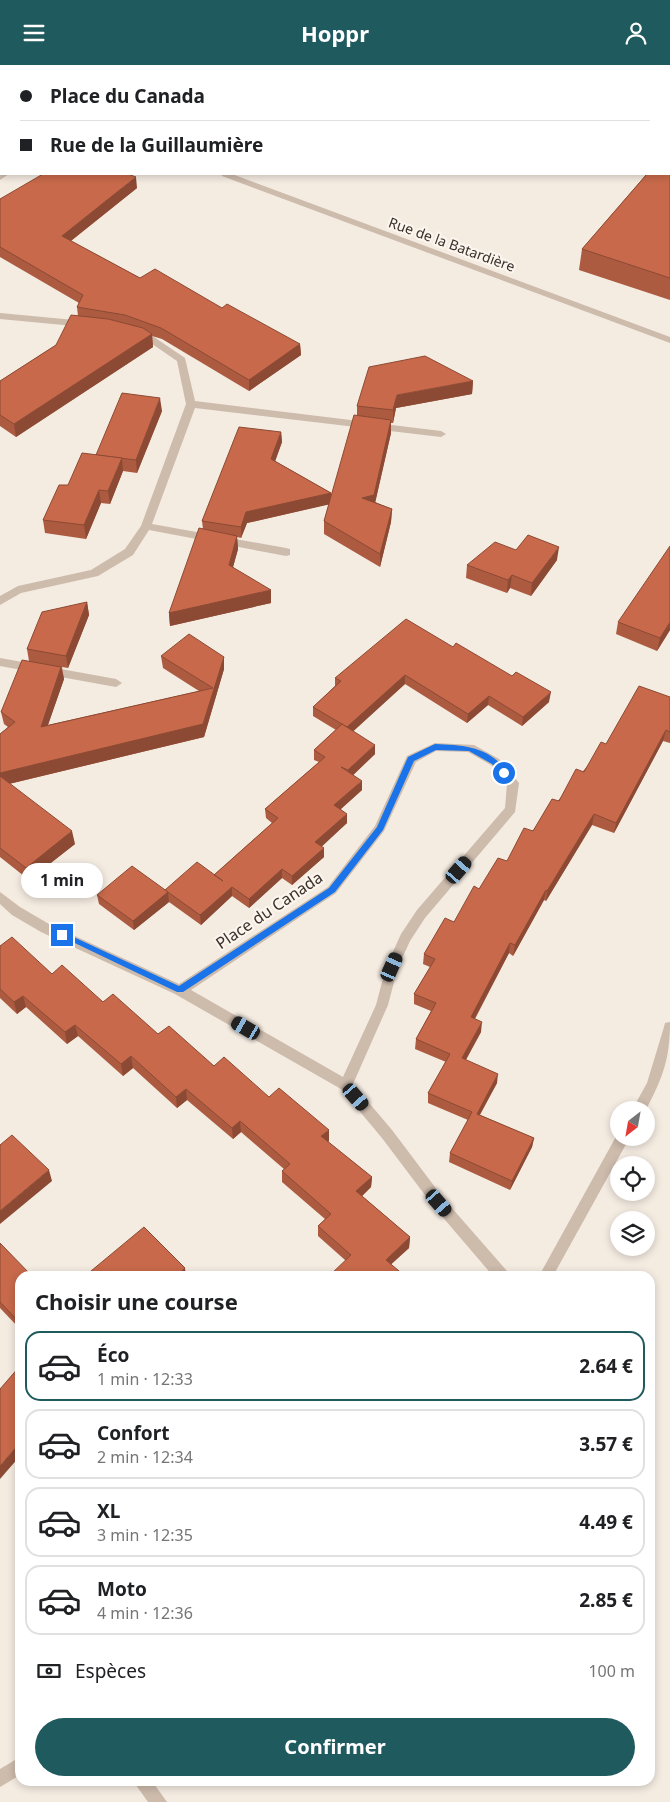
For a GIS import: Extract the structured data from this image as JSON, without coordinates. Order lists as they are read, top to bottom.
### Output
{
  "streets": {
    "street": ["Rue de la Batardière", "Place du Canada"]
  },
  "north": "bottom left",
  "page": {
    "header": "Hoppr",
    "banner": ["Place du Canada", "Rue de la Guillaumière"],
    "bubble": "1 min",
    "heading": "Choisir une course",
    "list": [
      {
        "name": "Éco",
        "note": "1 min · 12:33",
        "value": "2.64 €"
      },
      {
        "name": "Confort",
        "note": "2 min · 12:34",
        "value": "3.57 €"
      },
      {
        "name": "XL",
        "note": "3 min · 12:35",
        "value": "4.49 €"
      },
      {
        "name": "Moto",
        "note": "4 min · 12:36",
        "value": "2.85 €"
      }
    ],
    "pay": ["Espèces", "100 m"],
    "buttons": "Confirmer"
  }
}
